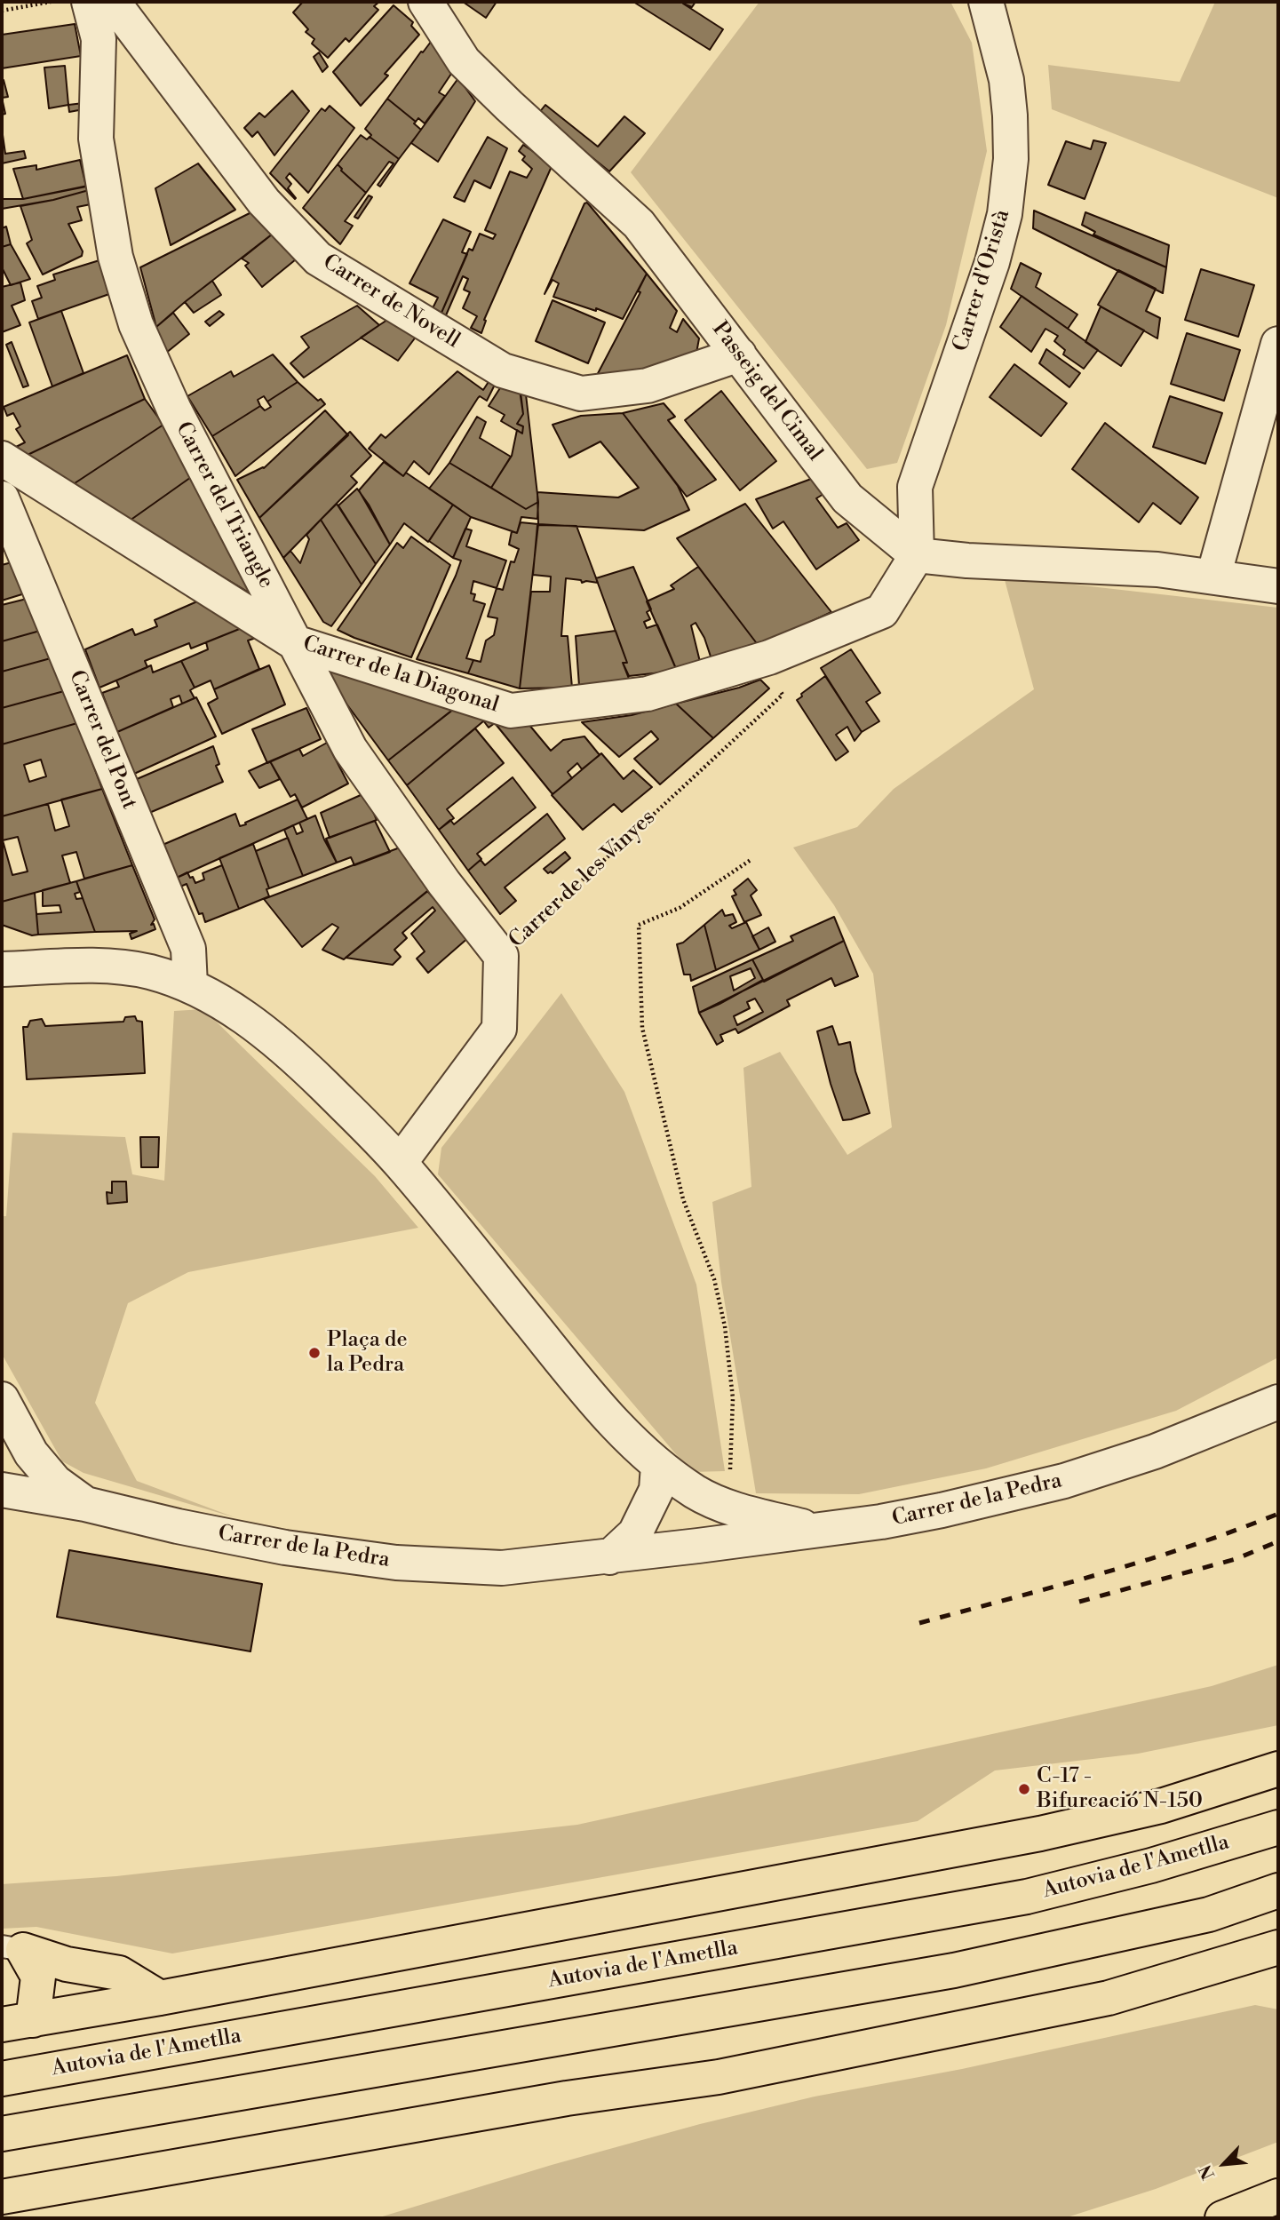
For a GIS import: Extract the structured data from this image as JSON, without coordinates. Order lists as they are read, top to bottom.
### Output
{
  "streets": {
    "highway": ["Autovia de l'Ametlla"],
    "street": [
      "Carrer d'Oristà",
      "Carrer de Novell",
      "Passeig del Cimal",
      "Carrer del Triangle",
      "Carrer de la Diagonal",
      "Carrer del Pont",
      "Carrer de les Vinyes",
      "Carrer de la Pedra"
    ]
  },
  "crossings": [
    ["Carrer d'Oristà", "Passeig del Cimal"],
    ["Carrer d'Oristà", "Carrer de la Diagonal"],
    ["Carrer de Novell", "Passeig del Cimal"],
    ["Passeig del Cimal", "Carrer de la Diagonal"],
    ["Carrer del Triangle", "Carrer de la Diagonal"],
    ["Carrer del Triangle", "Carrer de les Vinyes"],
    ["Carrer de la Diagonal", "Carrer de les Vinyes"]
  ],
  "places": ["Plaça de la Pedra", "C-17 - Bifurcació N-150"],
  "north": "bottom left"
}
